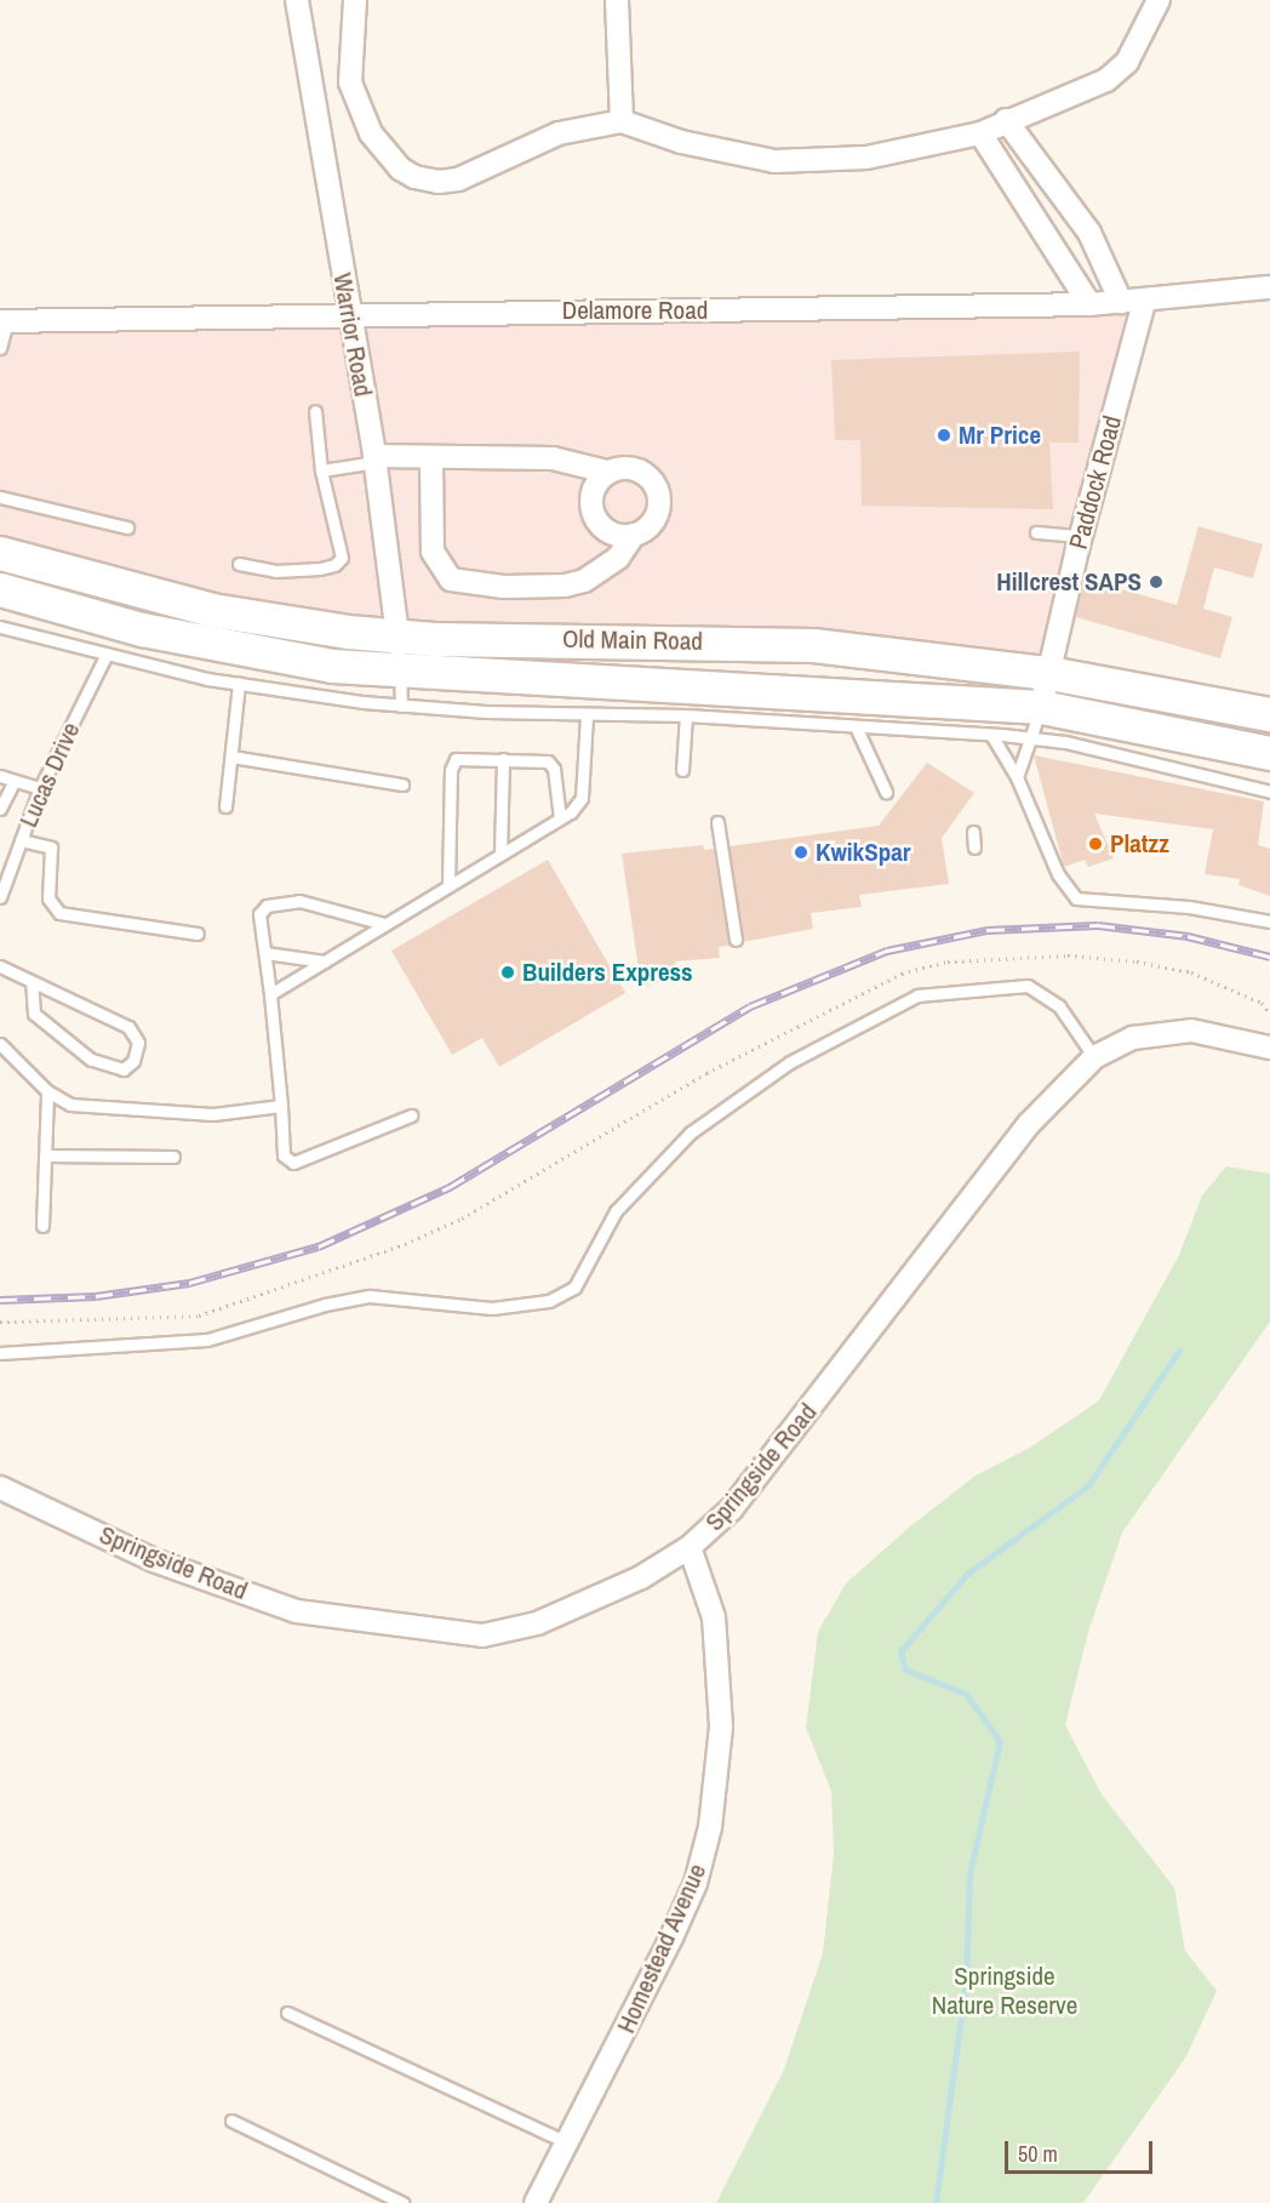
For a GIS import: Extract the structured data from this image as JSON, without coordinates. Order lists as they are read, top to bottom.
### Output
{
  "streets": {
    "main road": ["Old Main Road"],
    "street": [
      "Delamore Road",
      "Warrior Road",
      "Paddock Road",
      "Springside Road",
      "Homestead Avenue"
    ],
    "lane": ["Lucas Drive"]
  },
  "crossings": [
    ["Delamore Road", "Warrior Road"],
    ["Delamore Road", "Paddock Road"],
    ["Warrior Road", "Old Main Road"],
    ["Paddock Road", "Old Main Road"],
    ["Springside Road", "Homestead Avenue"]
  ],
  "parks": ["Springside Nature Reserve"],
  "places": [
    "Mr Price",
    "Hillcrest SAPS",
    "Platzz",
    "KwikSpar",
    "Builders Express"
  ],
  "scale_bar": "50 m"
}
